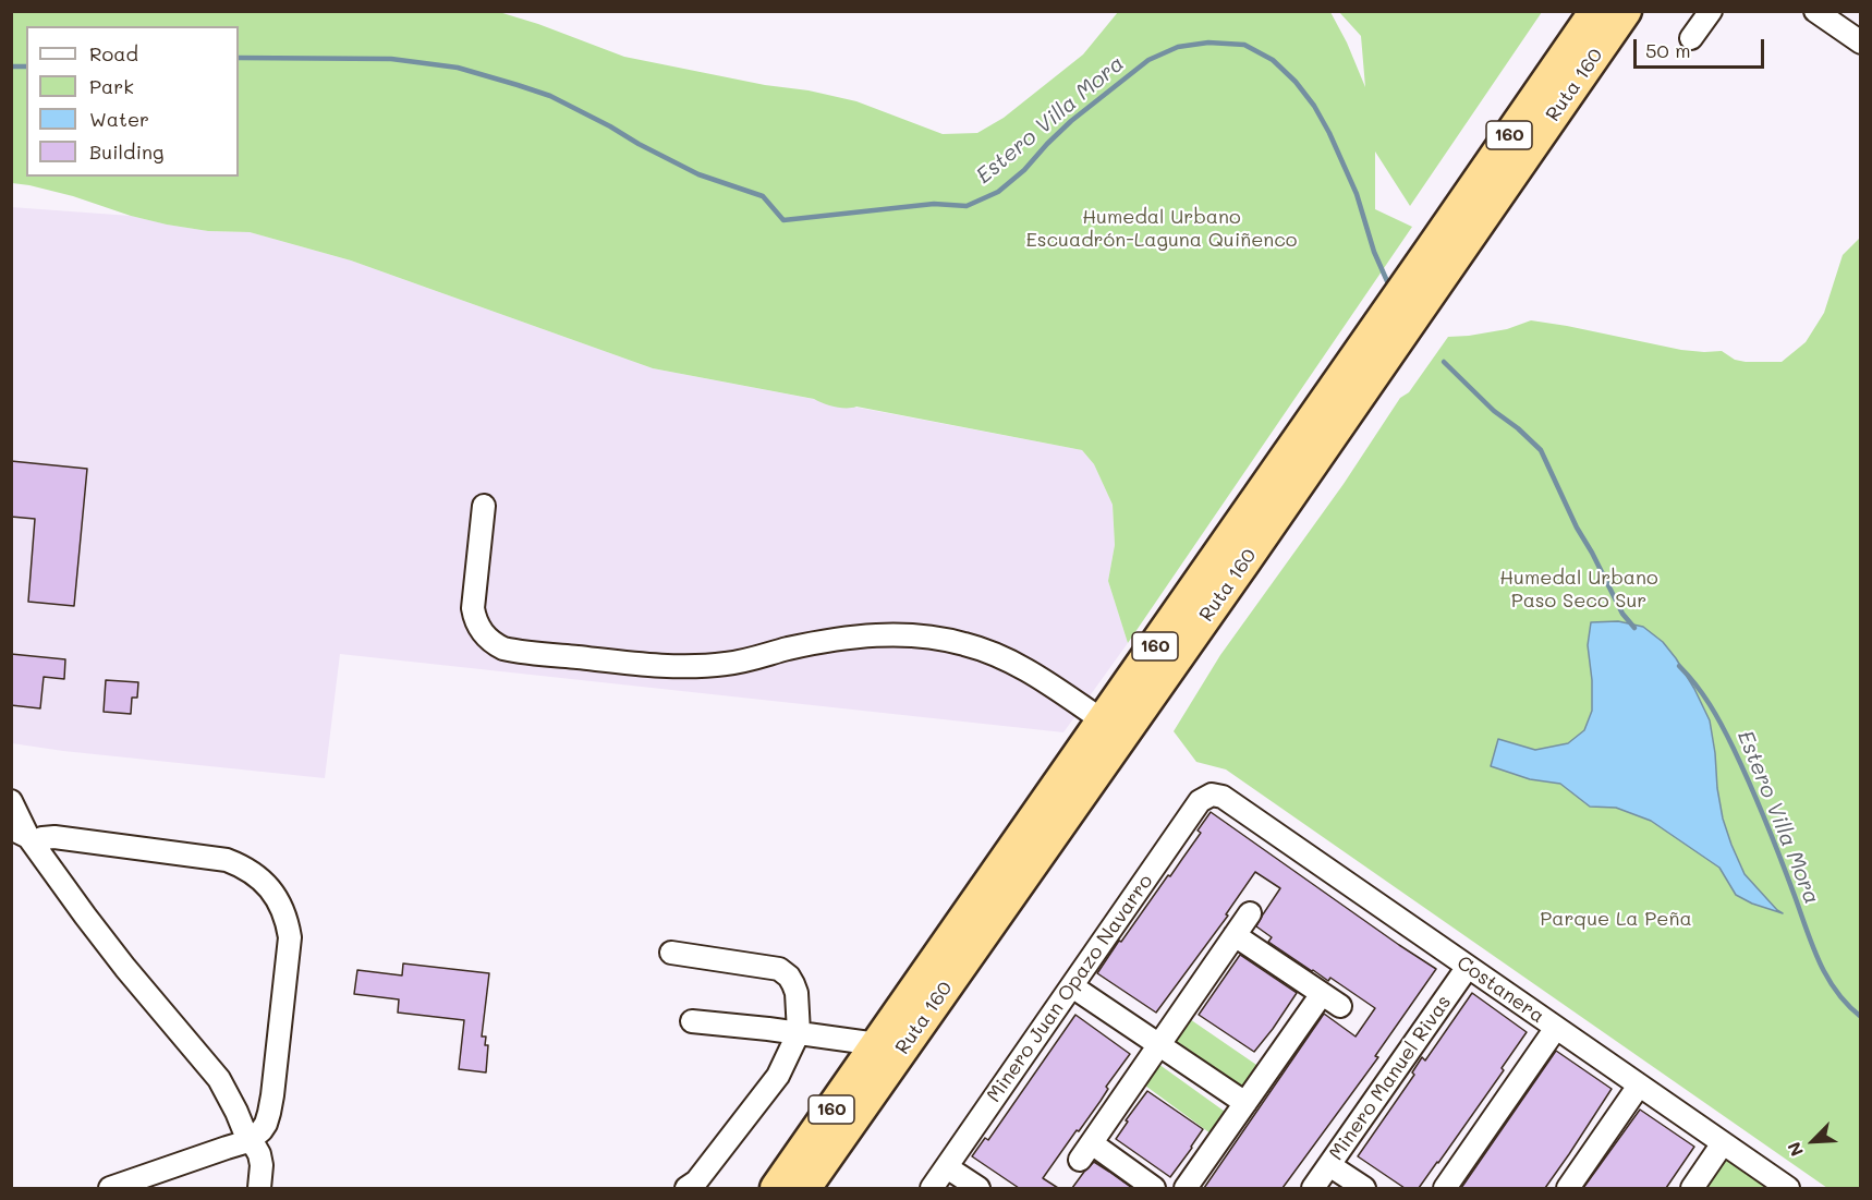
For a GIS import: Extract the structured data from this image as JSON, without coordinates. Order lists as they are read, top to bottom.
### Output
{
  "streets": {
    "highway": ["Ruta 160", "160"],
    "street": ["Minero Juan Opazo Navarro", "Costanera", "Minero Manuel Rivas"]
  },
  "crossings": [
    ["Minero Juan Opazo Navarro", "Costanera"],
    ["Costanera", "Minero Manuel Rivas"]
  ],
  "water": ["Estero Villa Mora"],
  "parks": ["Humedal Urbano Escuadrón-Laguna Quiñenco", "Humedal Urbano Paso Seco Sur", "Parque La Peña"],
  "legend": [
    "Road",
    "Park",
    "Water",
    "Building"
  ],
  "scale_bar": "50 m",
  "north": "bottom left"
}
